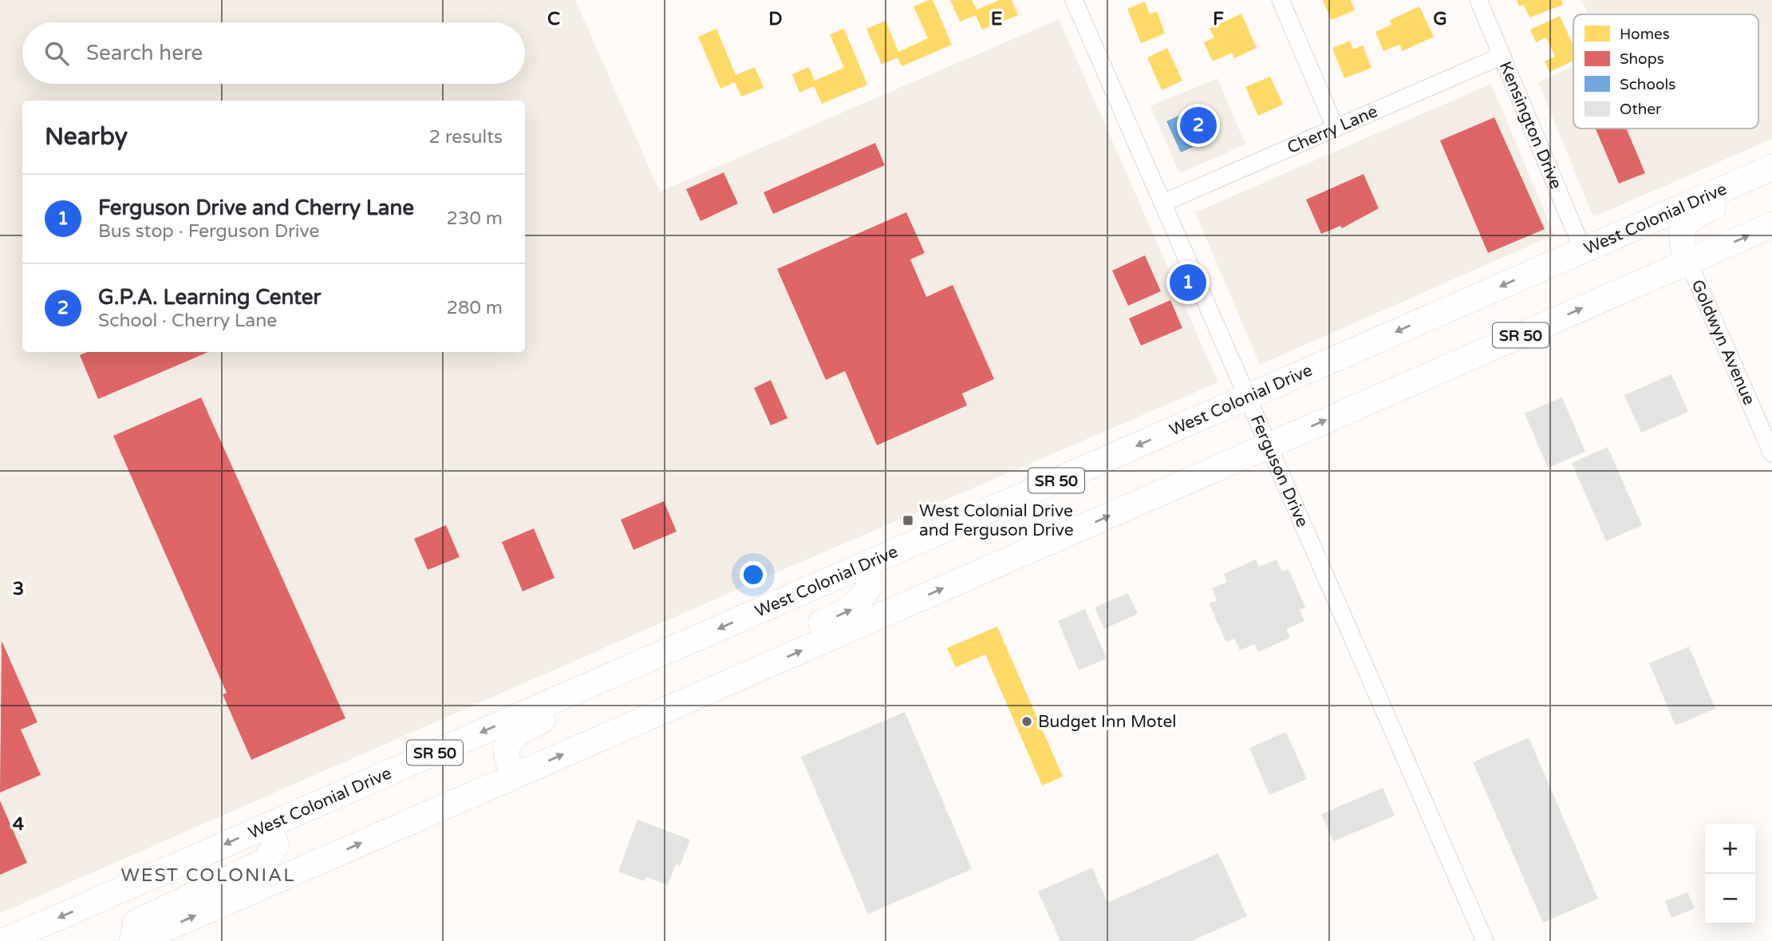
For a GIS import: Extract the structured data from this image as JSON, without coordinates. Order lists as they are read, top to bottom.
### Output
{
  "streets": {
    "highway": ["West Colonial Drive", "SR 50"],
    "street": [
      "Kensington Drive",
      "Cherry Lane",
      "Goldwyn Avenue",
      "Ferguson Drive"
    ]
  },
  "crossings": [
    ["Kensington Drive", "Cherry Lane"],
    ["Kensington Drive", "West Colonial Drive"],
    ["Cherry Lane", "Ferguson Drive"],
    ["West Colonial Drive", "Ferguson Drive"],
    ["SR 50", "Goldwyn Avenue"],
    ["SR 50", "Ferguson Drive"]
  ],
  "districts": ["WEST COLONIAL"],
  "places": {
    "transit": ["West Colonial Drive and Ferguson Drive"],
    "other": ["Budget Inn Motel"]
  },
  "legend": [
    "Homes",
    "Shops",
    "Schools",
    "Other"
  ],
  "page": {
    "search": "Search here",
    "heading": ["Nearby", "2 results"],
    "pins": ["2", "1"],
    "list": [
      {
        "mark": "1",
        "name": "Ferguson Drive and Cherry Lane",
        "note": "Bus stop · Ferguson Drive",
        "value": "230 m"
      },
      {
        "mark": "2",
        "name": "G.P.A. Learning Center",
        "note": "School · Cherry Lane",
        "value": "280 m"
      }
    ],
    "map_buttons": ["+", "−"]
  },
  "grid": {
    "columns": [
      "C",
      "D",
      "E",
      "F",
      "G"
    ],
    "rows": ["3", "4"]
  }
}
